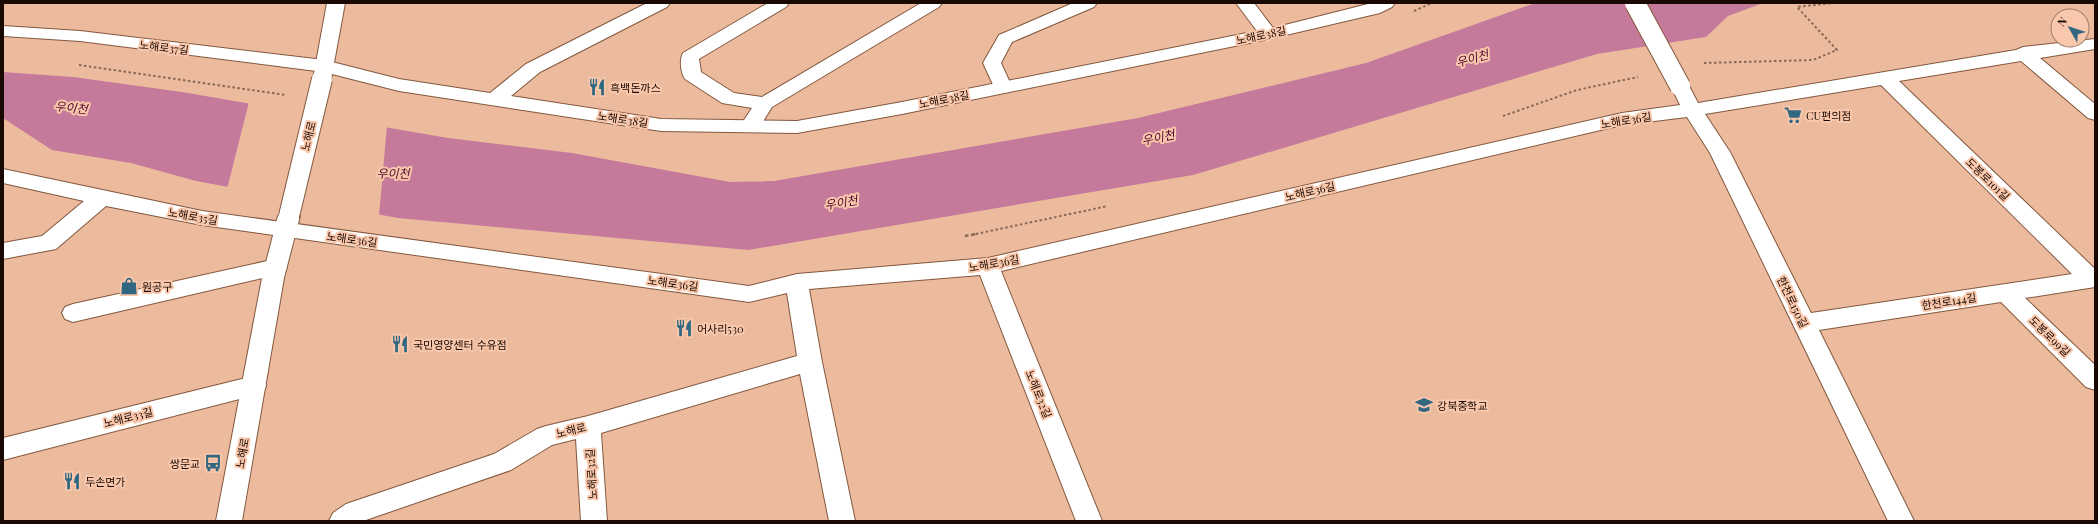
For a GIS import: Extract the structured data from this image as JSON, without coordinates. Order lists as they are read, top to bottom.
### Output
{
  "streets": {
    "street": [
      "노해로38길",
      "노해로37길",
      "노해로36길",
      "노해로",
      "도봉로101길",
      "노해로35길",
      "한천로144길",
      "한천로150길",
      "도봉로99길",
      "노해로32길",
      "노해로33길"
    ]
  },
  "crossings": [
    ["노해로38길", "노해로37길"],
    ["노해로38길", "노해로"],
    ["노해로37길", "노해로"],
    ["노해로36길", "노해로"],
    ["노해로36길", "노해로35길"],
    ["노해로36길", "한천로150길"],
    ["노해로36길", "노해로32길"],
    ["노해로", "노해로35길"],
    ["노해로", "노해로32길"],
    ["노해로", "노해로33길"],
    ["도봉로101길", "한천로144길"],
    ["한천로144길", "한천로150길"],
    ["한천로144길", "도봉로99길"]
  ],
  "water": ["우이천"],
  "places": {
    "restaurant": [
      "흑백돈까스",
      "어사리530",
      "국민영양센터 수유점",
      "두손면가"
    ],
    "supermarket": ["CU편의점"],
    "shop": ["원공구"],
    "school or university": ["강북중학교"],
    "bus stop": ["쌍문교"]
  },
  "north": "top left"
}
